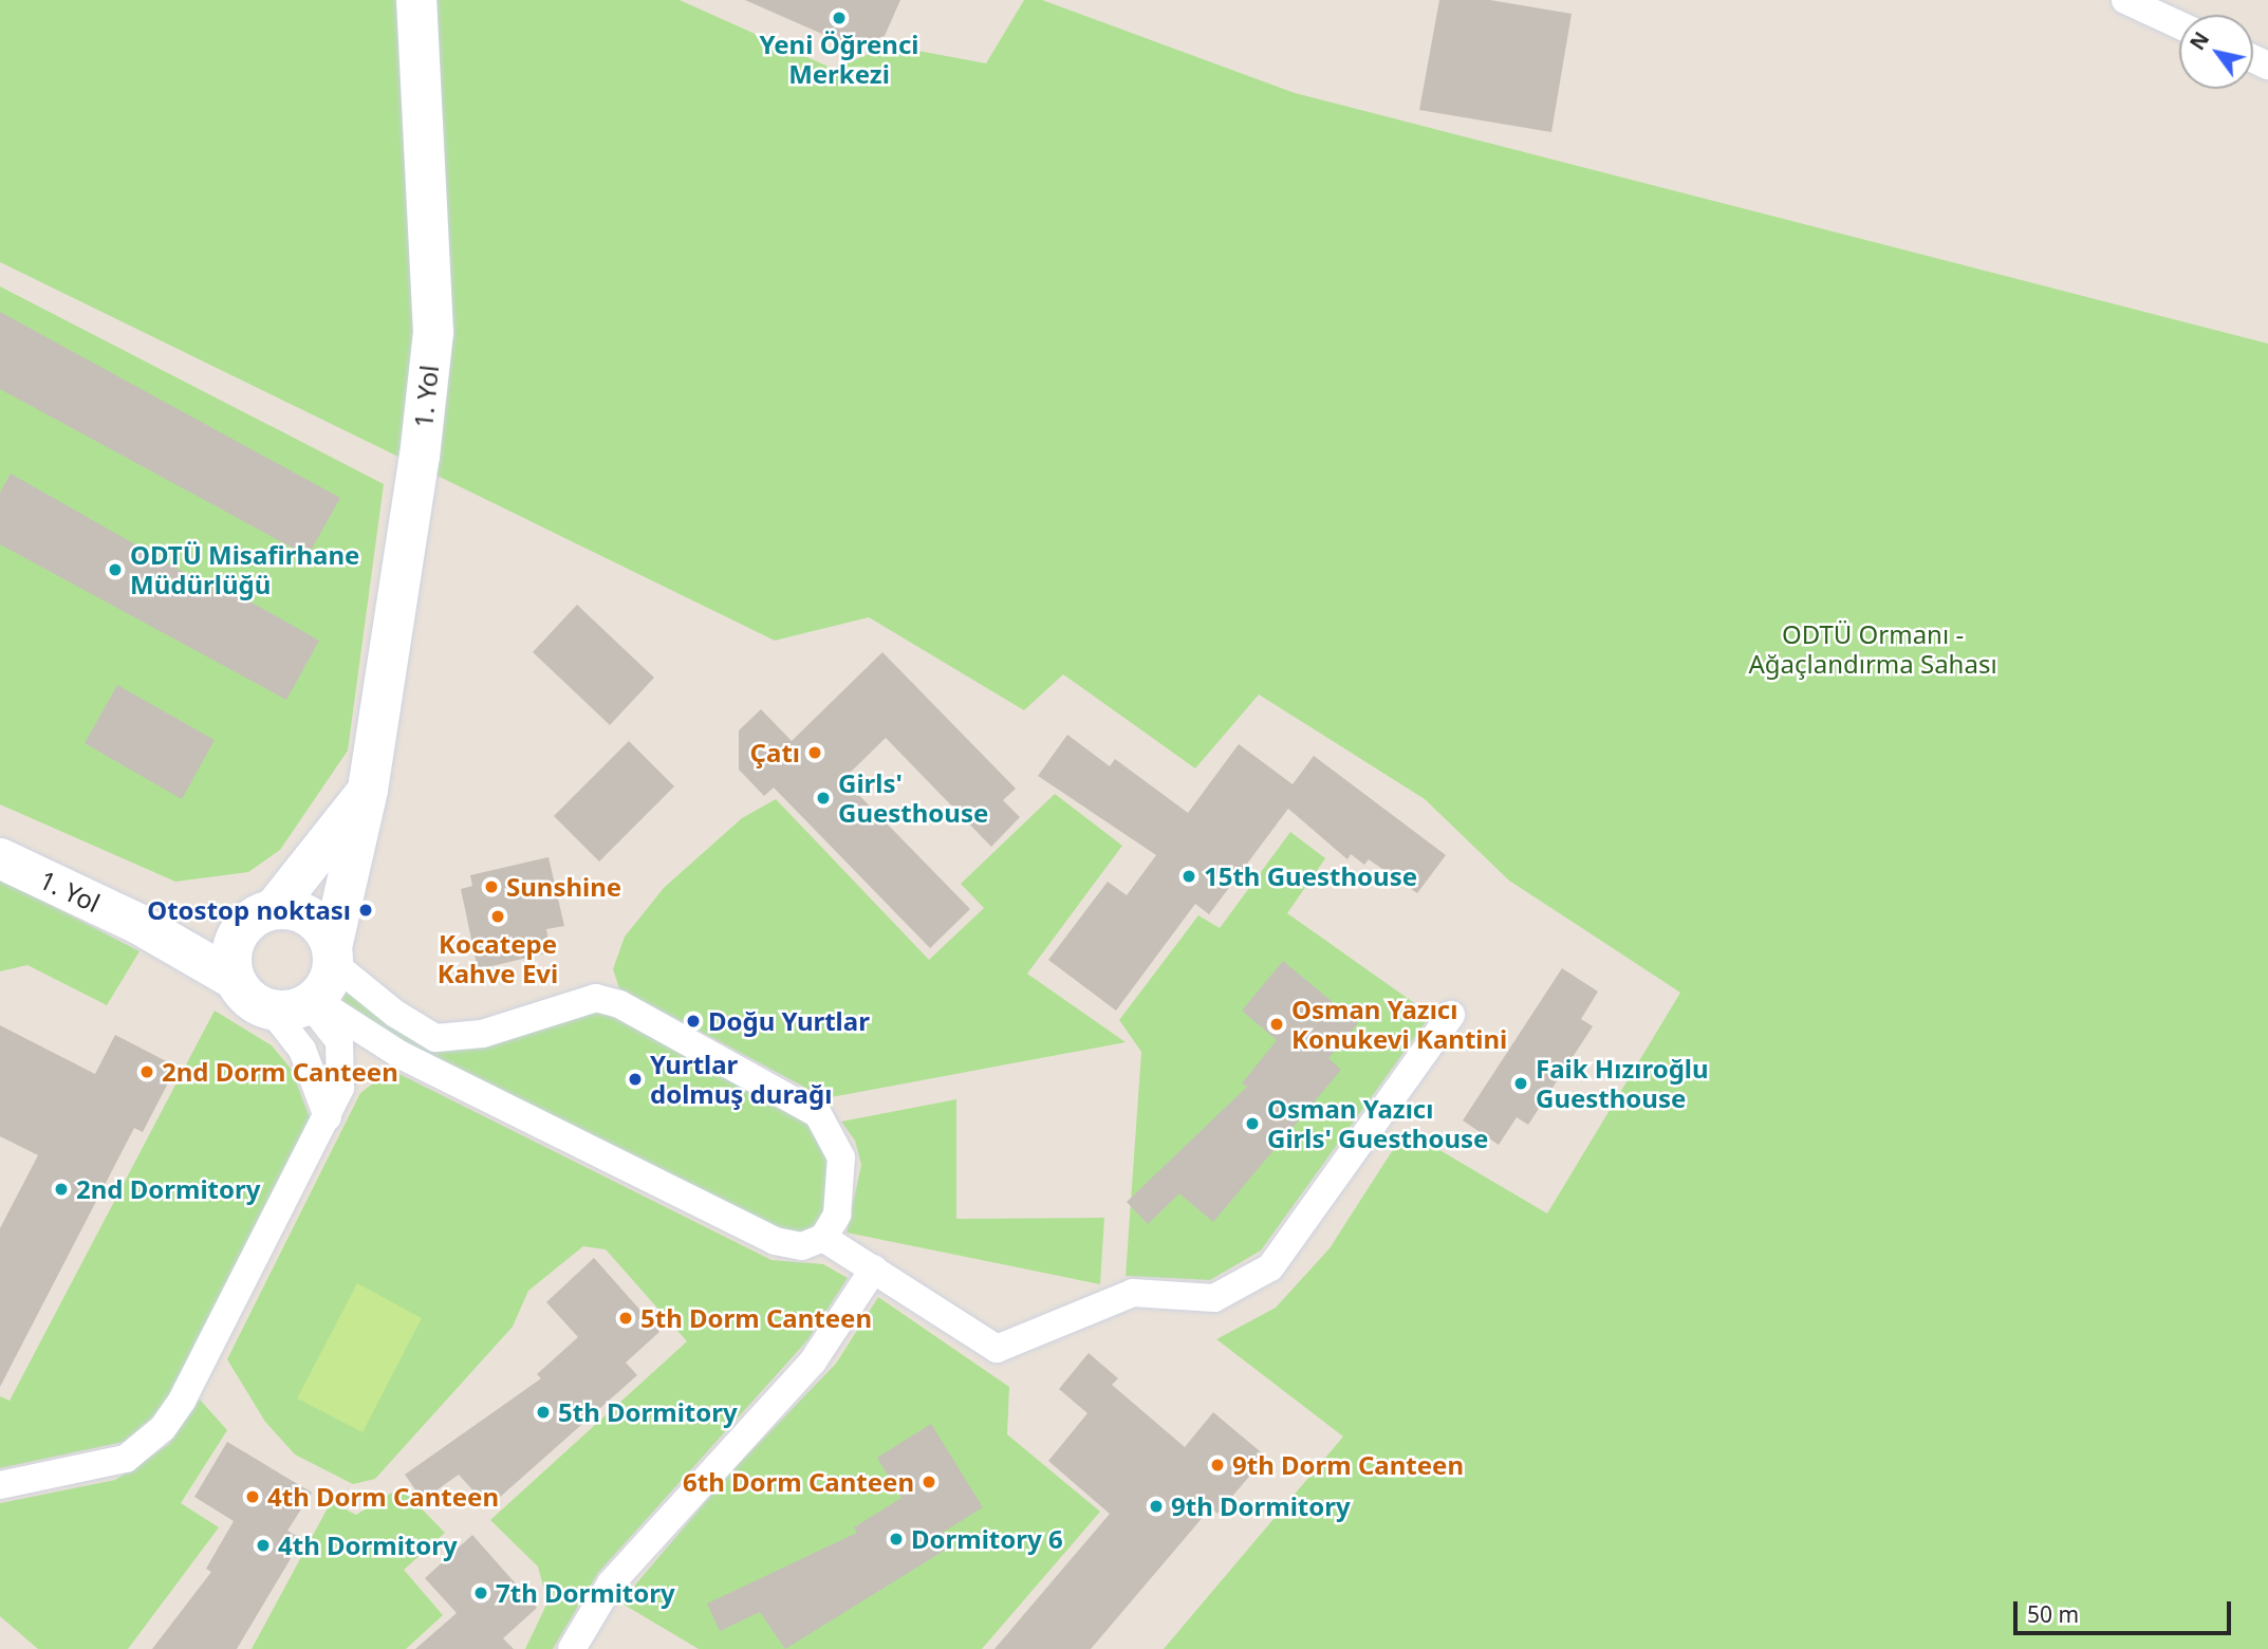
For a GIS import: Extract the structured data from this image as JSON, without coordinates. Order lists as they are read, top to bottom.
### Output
{
  "streets": {
    "street": ["1. Yol"]
  },
  "parks": ["ODTÜ Ormanı - Ağaçlandırma Sahası"],
  "places": [
    "Yeni Öğrenci Merkezi",
    "ODTÜ Misafirhane Müdürlüğü",
    "Çatı",
    "Girls' Guesthouse",
    "15th Guesthouse",
    "Sunshine",
    "Otostop noktası",
    "Kocatepe Kahve Evi",
    "Doğu Yurtlar",
    "Osman Yazıcı Konukevi Kantini",
    "2nd Dorm Canteen",
    "Yurtlar dolmuş durağı",
    "Faik Hızıroğlu Guesthouse",
    "Osman Yazıcı Girls' Guesthouse",
    "2nd Dormitory",
    "5th Dorm Canteen",
    "5th Dormitory",
    "9th Dorm Canteen",
    "6th Dorm Canteen",
    "4th Dorm Canteen",
    "9th Dormitory",
    "Dormitory 6",
    "4th Dormitory",
    "7th Dormitory"
  ],
  "scale_bar": "50 m",
  "north": "top left"
}
